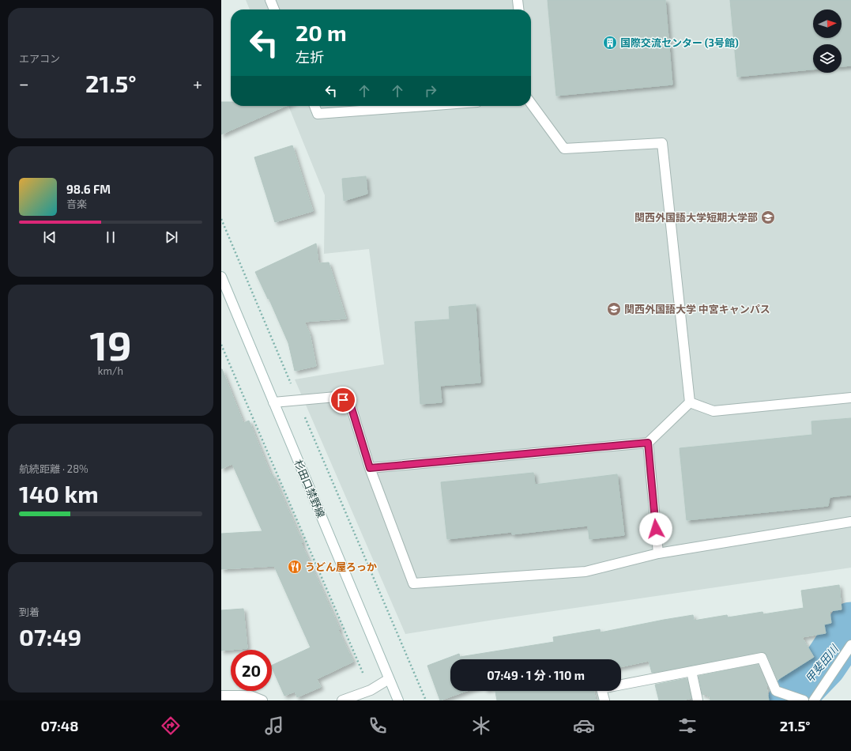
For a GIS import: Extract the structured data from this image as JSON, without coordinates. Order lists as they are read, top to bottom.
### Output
{
  "streets": {
    "street": ["杉田口禁野線"]
  },
  "water": ["甲斐田川"],
  "places": {
    "building": ["国際交流センター (3号館)"],
    "school or university": ["関西外国語大学短期大学部", "関西外国語大学 中宮キャンパス"],
    "restaurant": ["うどん屋ろっか"]
  },
  "north": "right",
  "page": {
    "tile": [
      "エアコン",
      ["19", "km/h"],
      ["航続距離 · 28%", "140 km"],
      ["到着", "07:49"]
    ],
    "turn": ["20 m", "左折"],
    "heat": ["−", "21.5°", "+"],
    "song": ["98.6 FM", "音楽"],
    "limit": "20",
    "trip": "07:49 · 1 分 · 110 m",
    "tabs": ["07:48", "21.5°"]
  }
}
